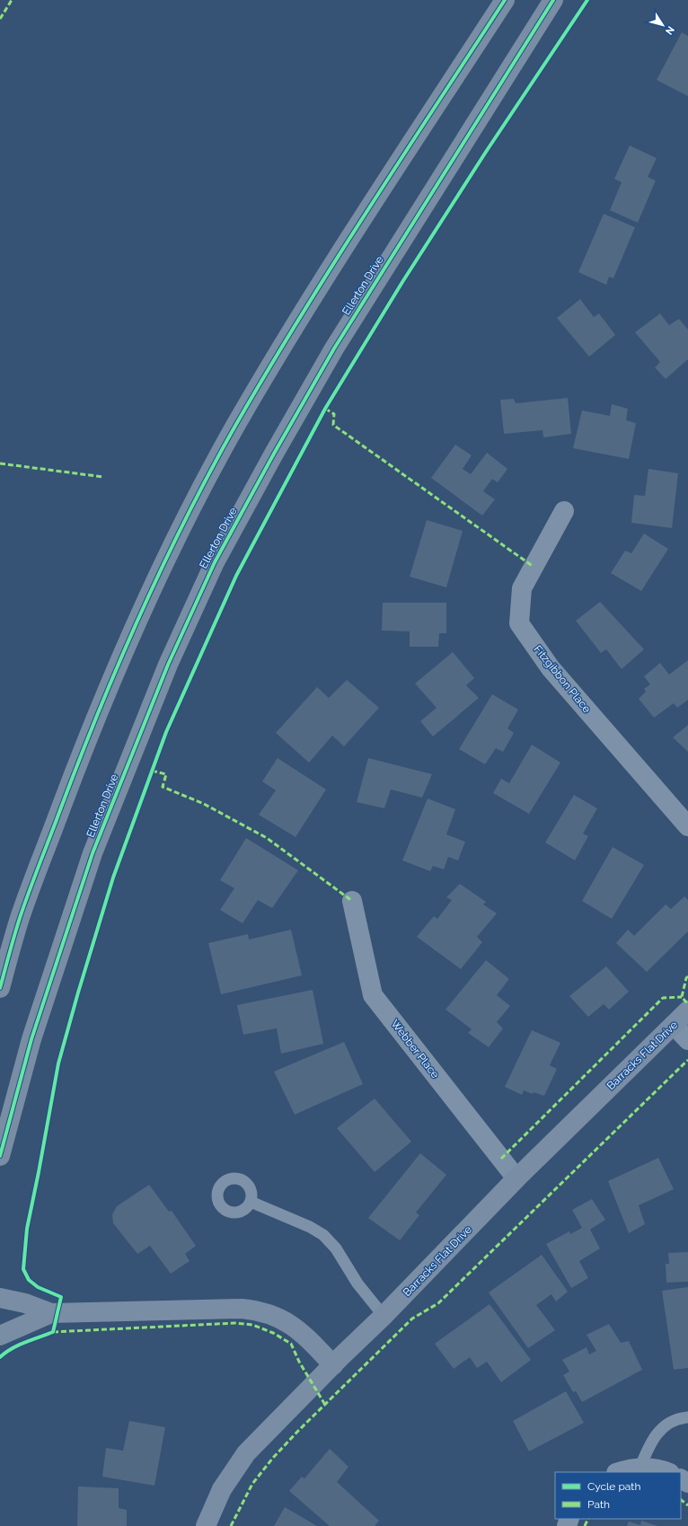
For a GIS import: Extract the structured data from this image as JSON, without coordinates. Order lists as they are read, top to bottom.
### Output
{
  "streets": {
    "main road": ["Ellerton Drive", "Barracks Flat Drive"],
    "street": ["Fitzgibbon Place", "Webber Place"]
  },
  "crossings": [
    ["Webber Place", "Barracks Flat Drive"]
  ],
  "legend": ["Cycle path", "Path"],
  "north": "bottom right"
}
